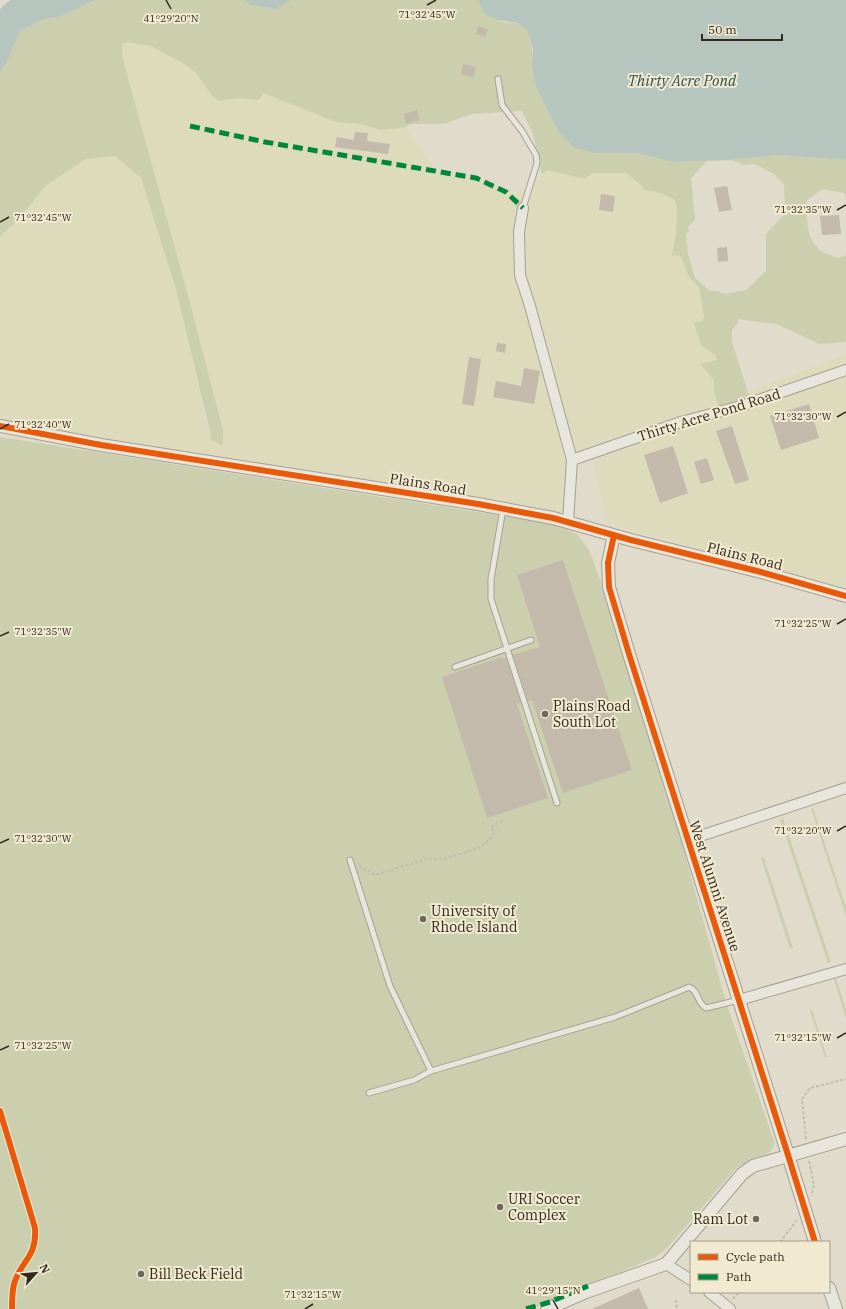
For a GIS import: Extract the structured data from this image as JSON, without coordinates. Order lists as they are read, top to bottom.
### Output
{
  "streets": {
    "street": ["Thirty Acre Pond Road", "Plains Road", "West Alumni Avenue"]
  },
  "crossings": [
    ["Plains Road", "West Alumni Avenue"]
  ],
  "water": ["Thirty Acre Pond"],
  "places": [
    "Plains Road South Lot",
    "University of Rhode Island",
    "URI Soccer Complex",
    "Ram Lot",
    "Bill Beck Field"
  ],
  "legend": ["Cycle path", "Path"],
  "scale_bar": "50 m",
  "north": "top right",
  "coordinates": [
    "71°32'45\"W",
    "41°29'20\"N",
    "71°32'35\"W",
    "71°32'30\"W",
    "71°32'40\"W",
    "71°32'25\"W",
    "71°32'20\"W",
    "71°32'15\"W",
    "41°29'15\"N"
  ]
}
